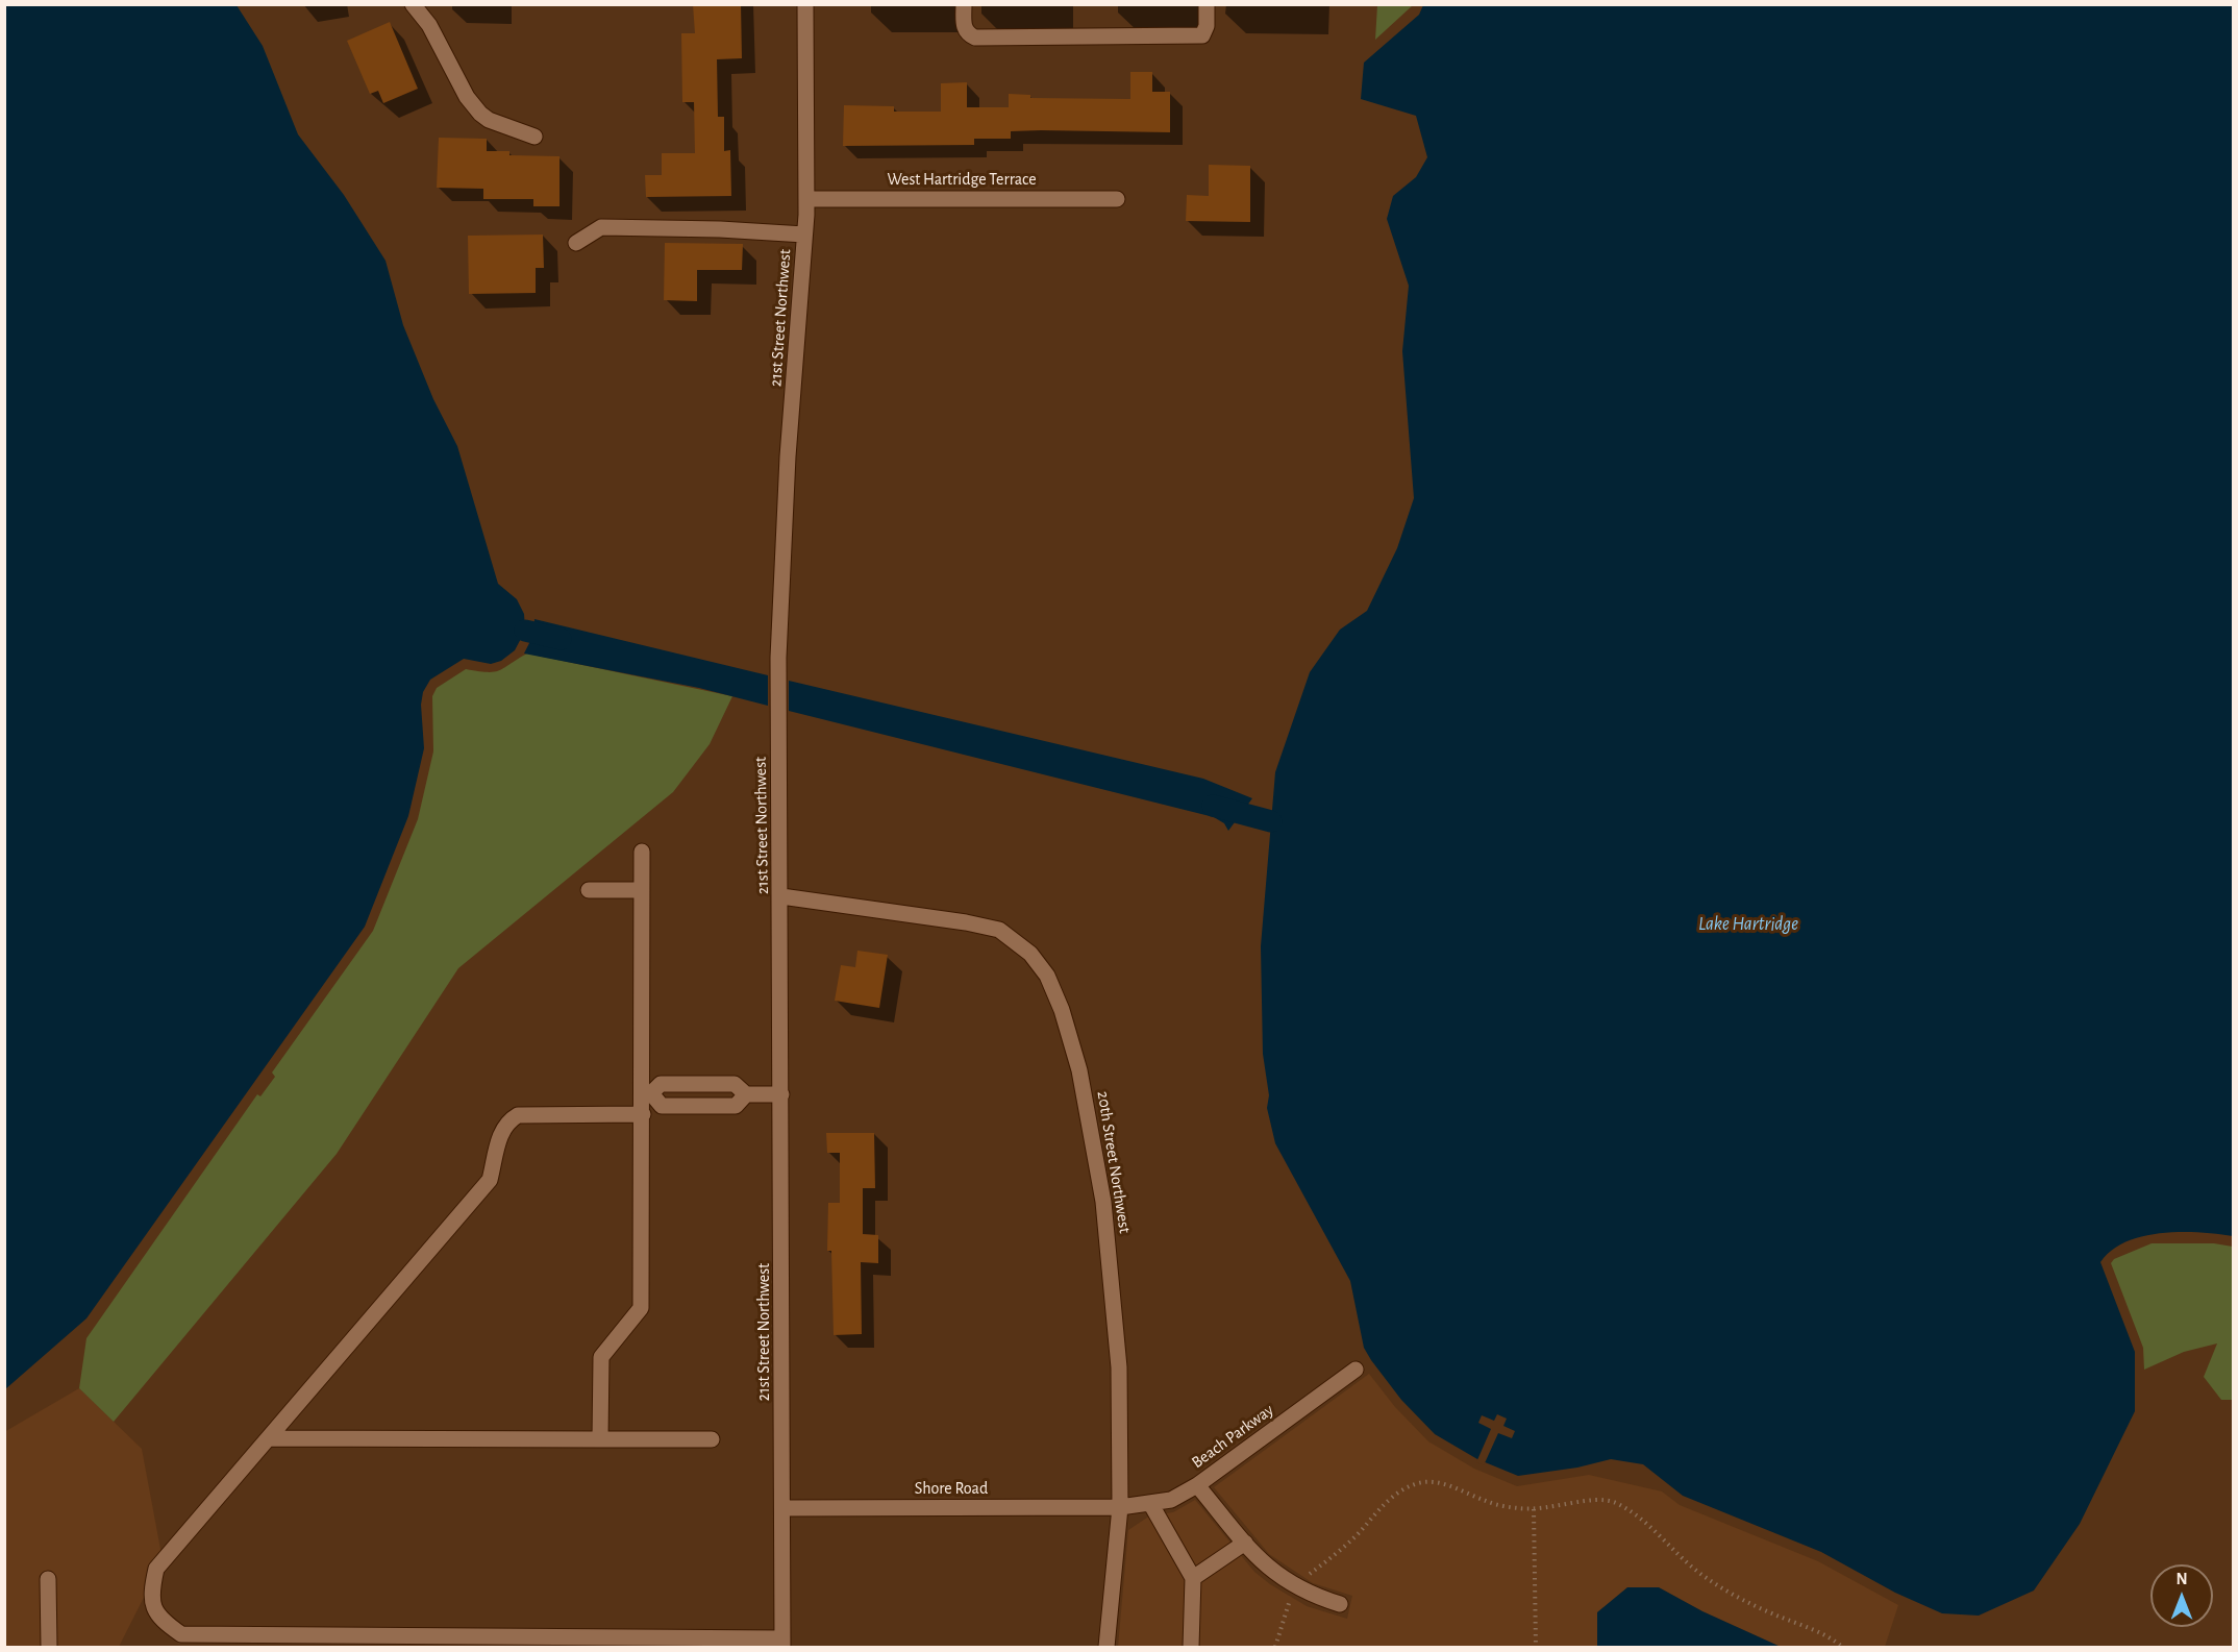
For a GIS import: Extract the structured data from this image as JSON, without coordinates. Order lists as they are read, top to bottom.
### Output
{
  "streets": {
    "street": [
      "West Hartridge Terrace",
      "21st Street Northwest",
      "20th Street Northwest",
      "Beach Parkway",
      "Shore Road"
    ]
  },
  "crossings": [
    ["West Hartridge Terrace", "21st Street Northwest"],
    ["21st Street Northwest", "20th Street Northwest"],
    ["21st Street Northwest", "Shore Road"],
    ["20th Street Northwest", "Beach Parkway"],
    ["20th Street Northwest", "Shore Road"],
    ["Beach Parkway", "Shore Road"]
  ],
  "water": ["Lake Hartridge"],
  "north": "top"
}
